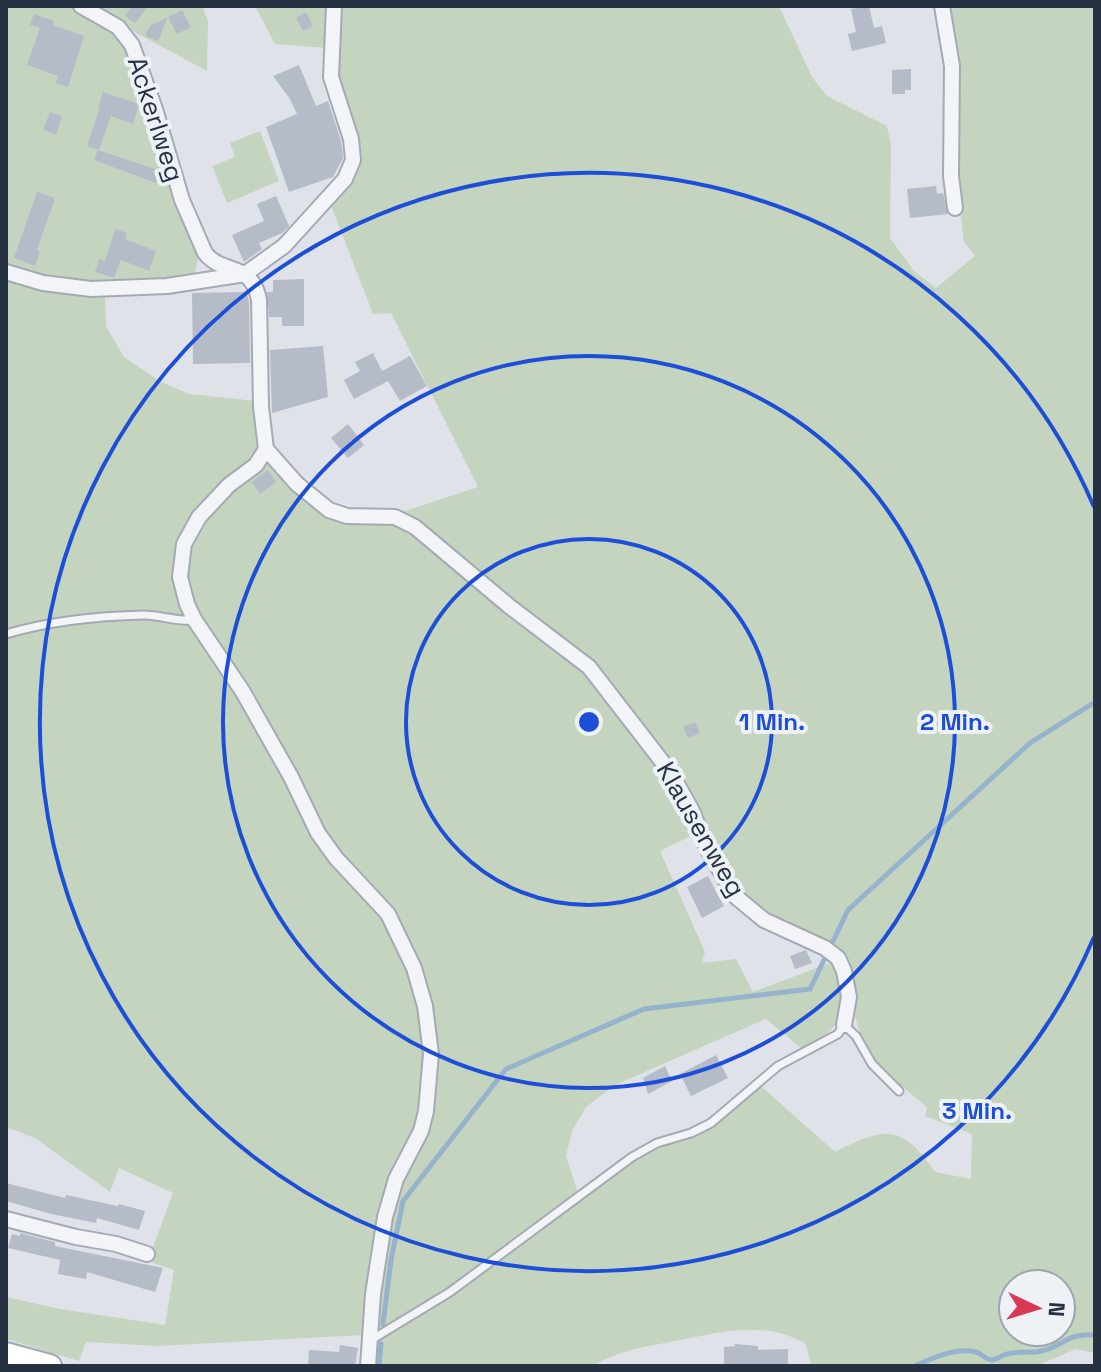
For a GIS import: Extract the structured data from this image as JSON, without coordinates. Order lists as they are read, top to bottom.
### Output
{
  "streets": {
    "street": ["Ackerlweg", "Klausenweg"]
  },
  "north": "right",
  "rings": ["1 Min.", "2 Min.", "3 Min."]
}
